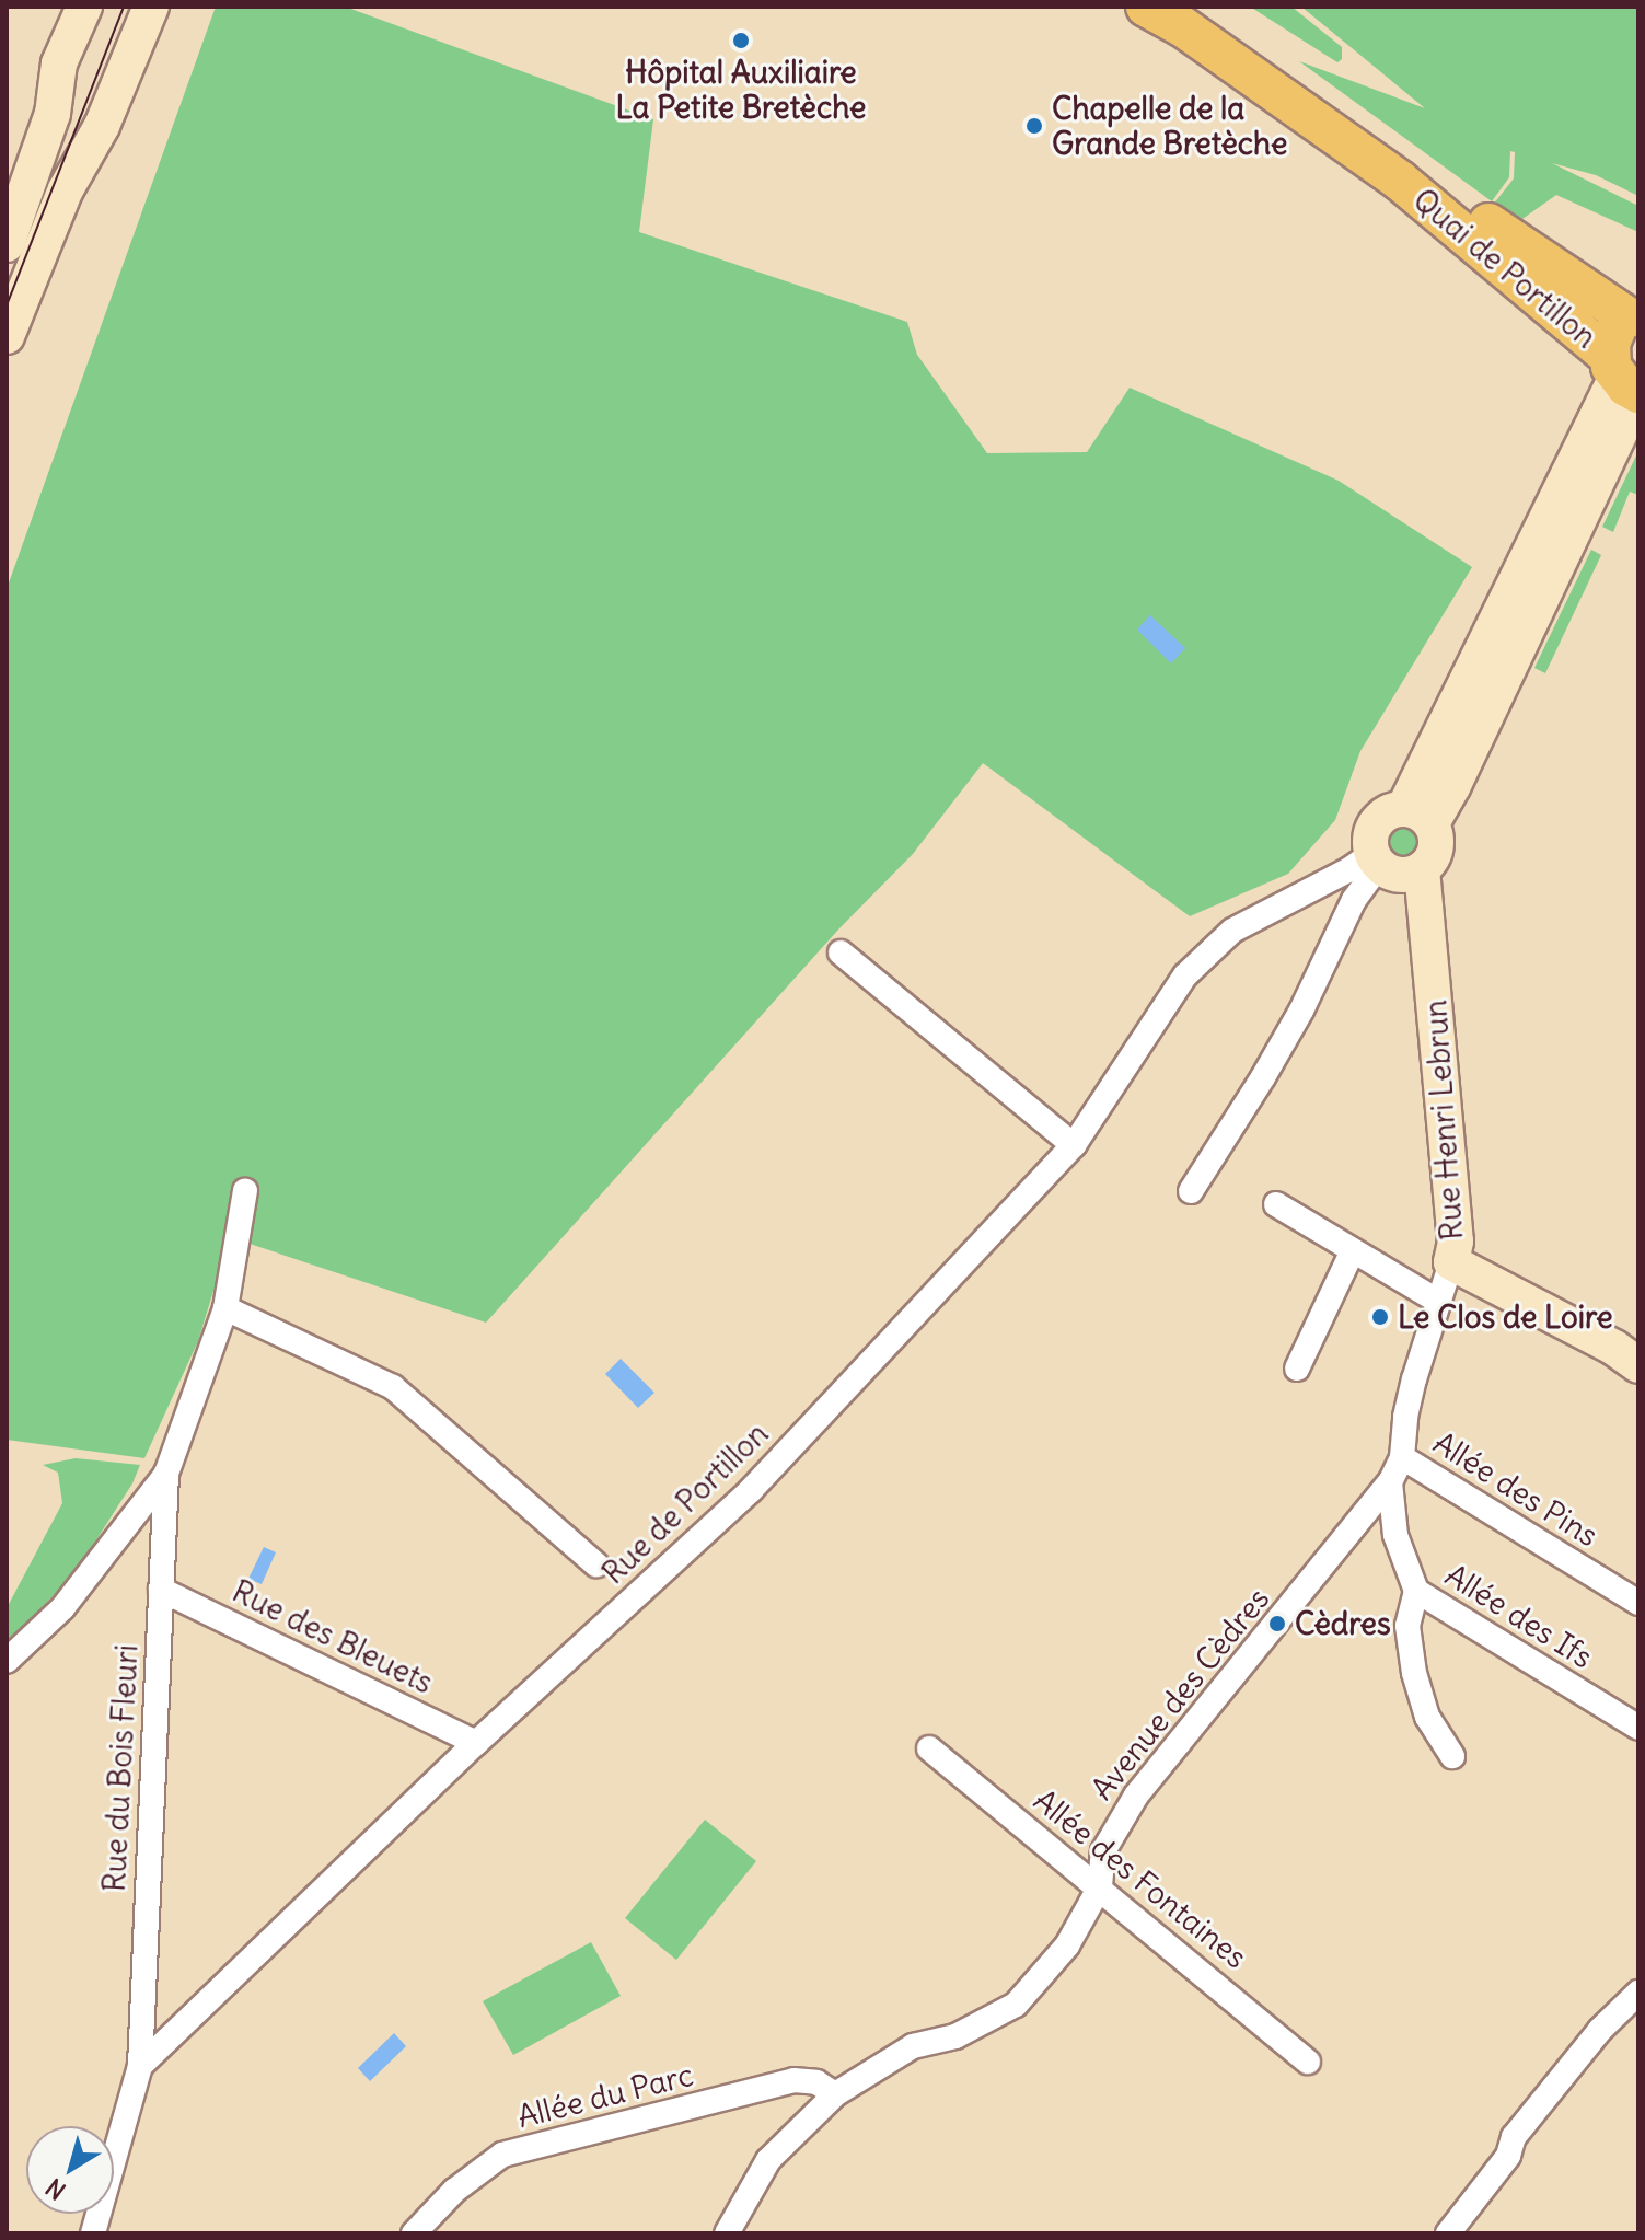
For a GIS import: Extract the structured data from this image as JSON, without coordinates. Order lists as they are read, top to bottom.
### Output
{
  "streets": {
    "main road": ["Quai de Portillon"],
    "street": [
      "Rue Henri Lebrun",
      "Allée des Pins",
      "Rue de Portillon",
      "Allée des Ifs",
      "Rue des Bleuets",
      "Avenue des Cèdres",
      "Rue du Bois Fleuri",
      "Allée des Fontaines",
      "Allée du Parc"
    ]
  },
  "crossings": [
    ["Rue Henri Lebrun", "Rue de Portillon"],
    ["Rue Henri Lebrun", "Avenue des Cèdres"],
    ["Allée des Pins", "Avenue des Cèdres"],
    ["Rue de Portillon", "Rue des Bleuets"],
    ["Rue de Portillon", "Rue du Bois Fleuri"],
    ["Allée des Ifs", "Avenue des Cèdres"],
    ["Rue des Bleuets", "Rue du Bois Fleuri"],
    ["Avenue des Cèdres", "Allée des Fontaines"],
    ["Avenue des Cèdres", "Allée du Parc"]
  ],
  "places": [
    "Hôpital Auxiliaire La Petite Bretèche",
    "Chapelle de la Grande Bretèche",
    "Le Clos de Loire",
    "Cèdres"
  ],
  "north": "bottom left"
}
